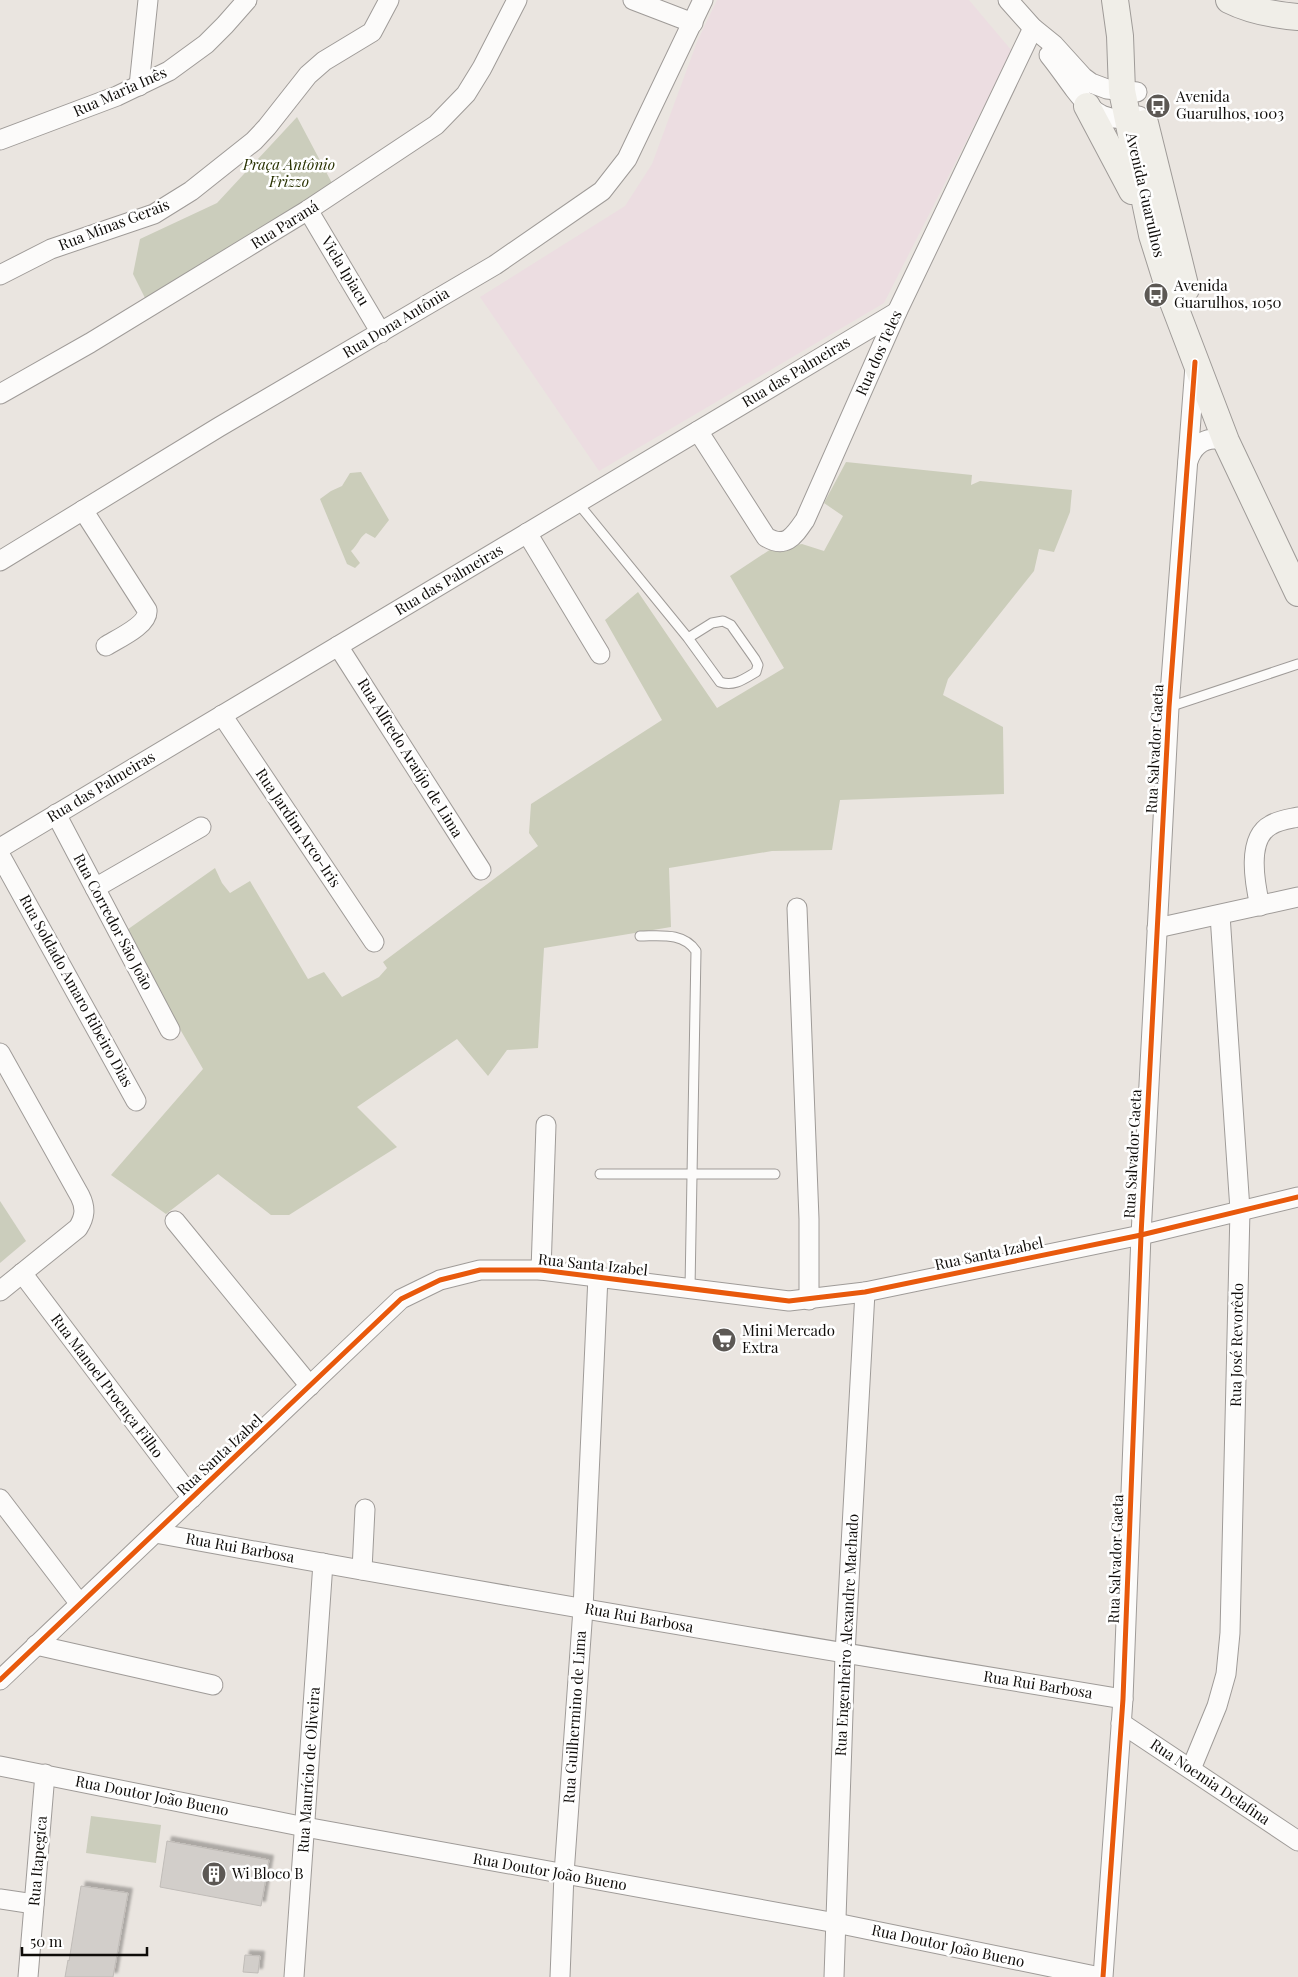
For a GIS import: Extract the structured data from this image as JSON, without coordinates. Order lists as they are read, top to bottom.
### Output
{
  "streets": {
    "main road": ["Avenida Guarulhos"],
    "street": [
      "Rua Maria Inês",
      "Rua Minas Gerais",
      "Rua Paraná",
      "Viela Ipiacu",
      "Rua Dona Antônia",
      "Rua dos Teles",
      "Rua das Palmeiras",
      "Rua Salvador Gaeta",
      "Rua Alfredo Araújo de Lima",
      "Rua Jardim Arco-Iris",
      "Rua Corredor São João",
      "Rua Soldado Amaro Ribeiro Dias",
      "Rua Santa Izabel",
      "Rua José Revorêdo",
      "Rua Manoel Proença Filho",
      "Rua Rui Barbosa",
      "Rua Engenheiro Alexandre Machado",
      "Rua Guilhermino de Lima",
      "Rua Maurício de Oliveira",
      "Rua Noemia Delafina",
      "Rua Doutor João Bueno",
      "Rua Itapegica"
    ]
  },
  "crossings": [
    ["Avenida Guarulhos", "Rua Salvador Gaeta"],
    ["Rua Paraná", "Viela Ipiacu"],
    ["Viela Ipiacu", "Rua Dona Antônia"],
    ["Rua dos Teles", "Rua das Palmeiras"],
    ["Rua das Palmeiras", "Rua Alfredo Araújo de Lima"],
    ["Rua das Palmeiras", "Rua Jardim Arco-Iris"],
    ["Rua das Palmeiras", "Rua Corredor São João"],
    ["Rua Salvador Gaeta", "Rua Santa Izabel"],
    ["Rua Salvador Gaeta", "Rua Rui Barbosa"],
    ["Rua Salvador Gaeta", "Rua Noemia Delafina"],
    ["Rua Salvador Gaeta", "Rua Doutor João Bueno"],
    ["Rua Santa Izabel", "Rua José Revorêdo"],
    ["Rua Santa Izabel", "Rua Manoel Proença Filho"],
    ["Rua Santa Izabel", "Rua Rui Barbosa"],
    ["Rua Santa Izabel", "Rua Engenheiro Alexandre Machado"],
    ["Rua Santa Izabel", "Rua Guilhermino de Lima"],
    ["Rua José Revorêdo", "Rua Noemia Delafina"],
    ["Rua Rui Barbosa", "Rua Engenheiro Alexandre Machado"],
    ["Rua Rui Barbosa", "Rua Guilhermino de Lima"],
    ["Rua Rui Barbosa", "Rua Maurício de Oliveira"],
    ["Rua Engenheiro Alexandre Machado", "Rua Doutor João Bueno"],
    ["Rua Guilhermino de Lima", "Rua Doutor João Bueno"],
    ["Rua Maurício de Oliveira", "Rua Doutor João Bueno"],
    ["Rua Doutor João Bueno", "Rua Itapegica"]
  ],
  "parks": ["Praça Antônio Frizzo"],
  "places": {
    "bus stop": ["Avenida Guarulhos, 1003", "Avenida Guarulhos, 1050"],
    "supermarket": ["Mini Mercado Extra"],
    "building": ["Wi Bloco B"]
  },
  "scale_bar": "50 m"
}
